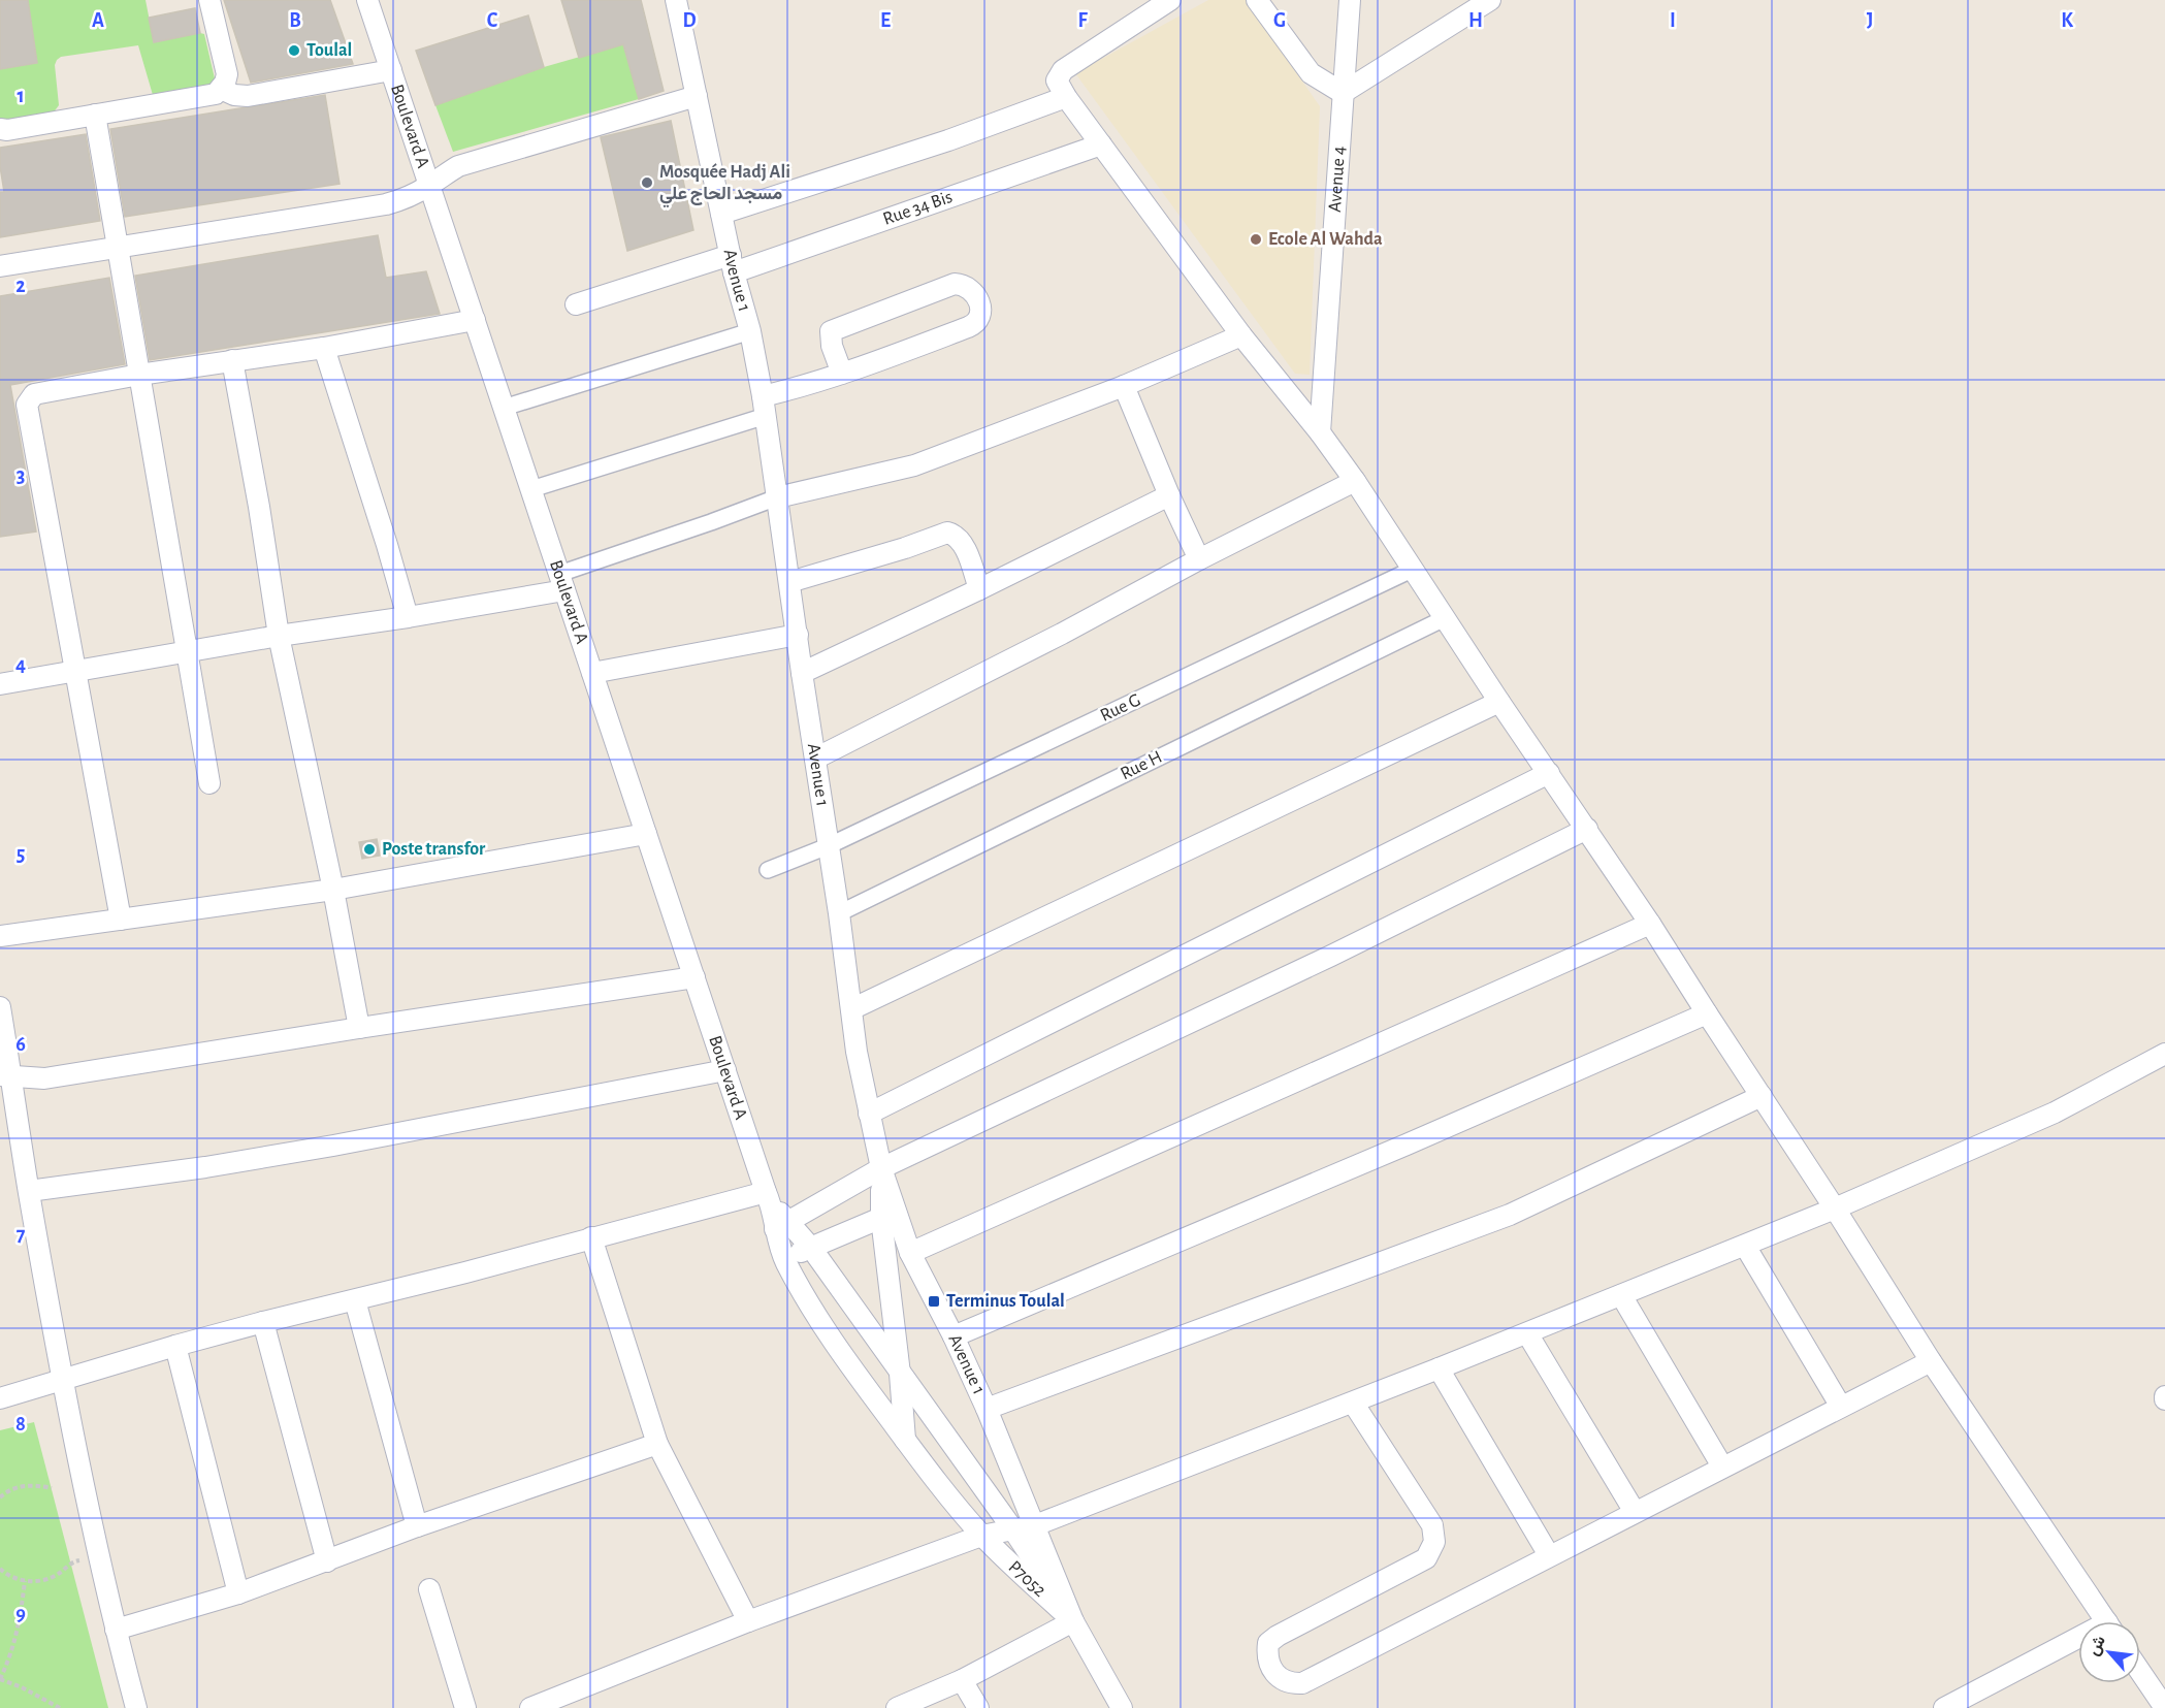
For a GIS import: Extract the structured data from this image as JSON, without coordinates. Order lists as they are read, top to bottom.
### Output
{
  "streets": {
    "street": [
      "Boulevard A",
      "Avenue 4",
      "Rue 34 Bis",
      "Avenue 1",
      "Rue G",
      "Rue H",
      "P7052"
    ]
  },
  "crossings": [
    ["Boulevard A", "P7052"],
    ["Rue 34 Bis", "Avenue 1"],
    ["Avenue 1", "Rue G"],
    ["Avenue 1", "Rue H"],
    ["Avenue 1", "P7052"]
  ],
  "places": {
    "other": [
      "Toulal",
      "Mosquée Hadj Ali مسجد الحاج علي",
      "Ecole Al Wahda",
      "Poste transfor"
    ],
    "transit": ["Terminus Toulal"]
  },
  "north": "top left",
  "grid": {
    "columns": [
      "A",
      "B",
      "C",
      "D",
      "E",
      "F",
      "G",
      "H",
      "I",
      "J",
      "K"
    ],
    "rows": [
      "1",
      "2",
      "3",
      "4",
      "5",
      "6",
      "7",
      "8",
      "9"
    ]
  }
}
